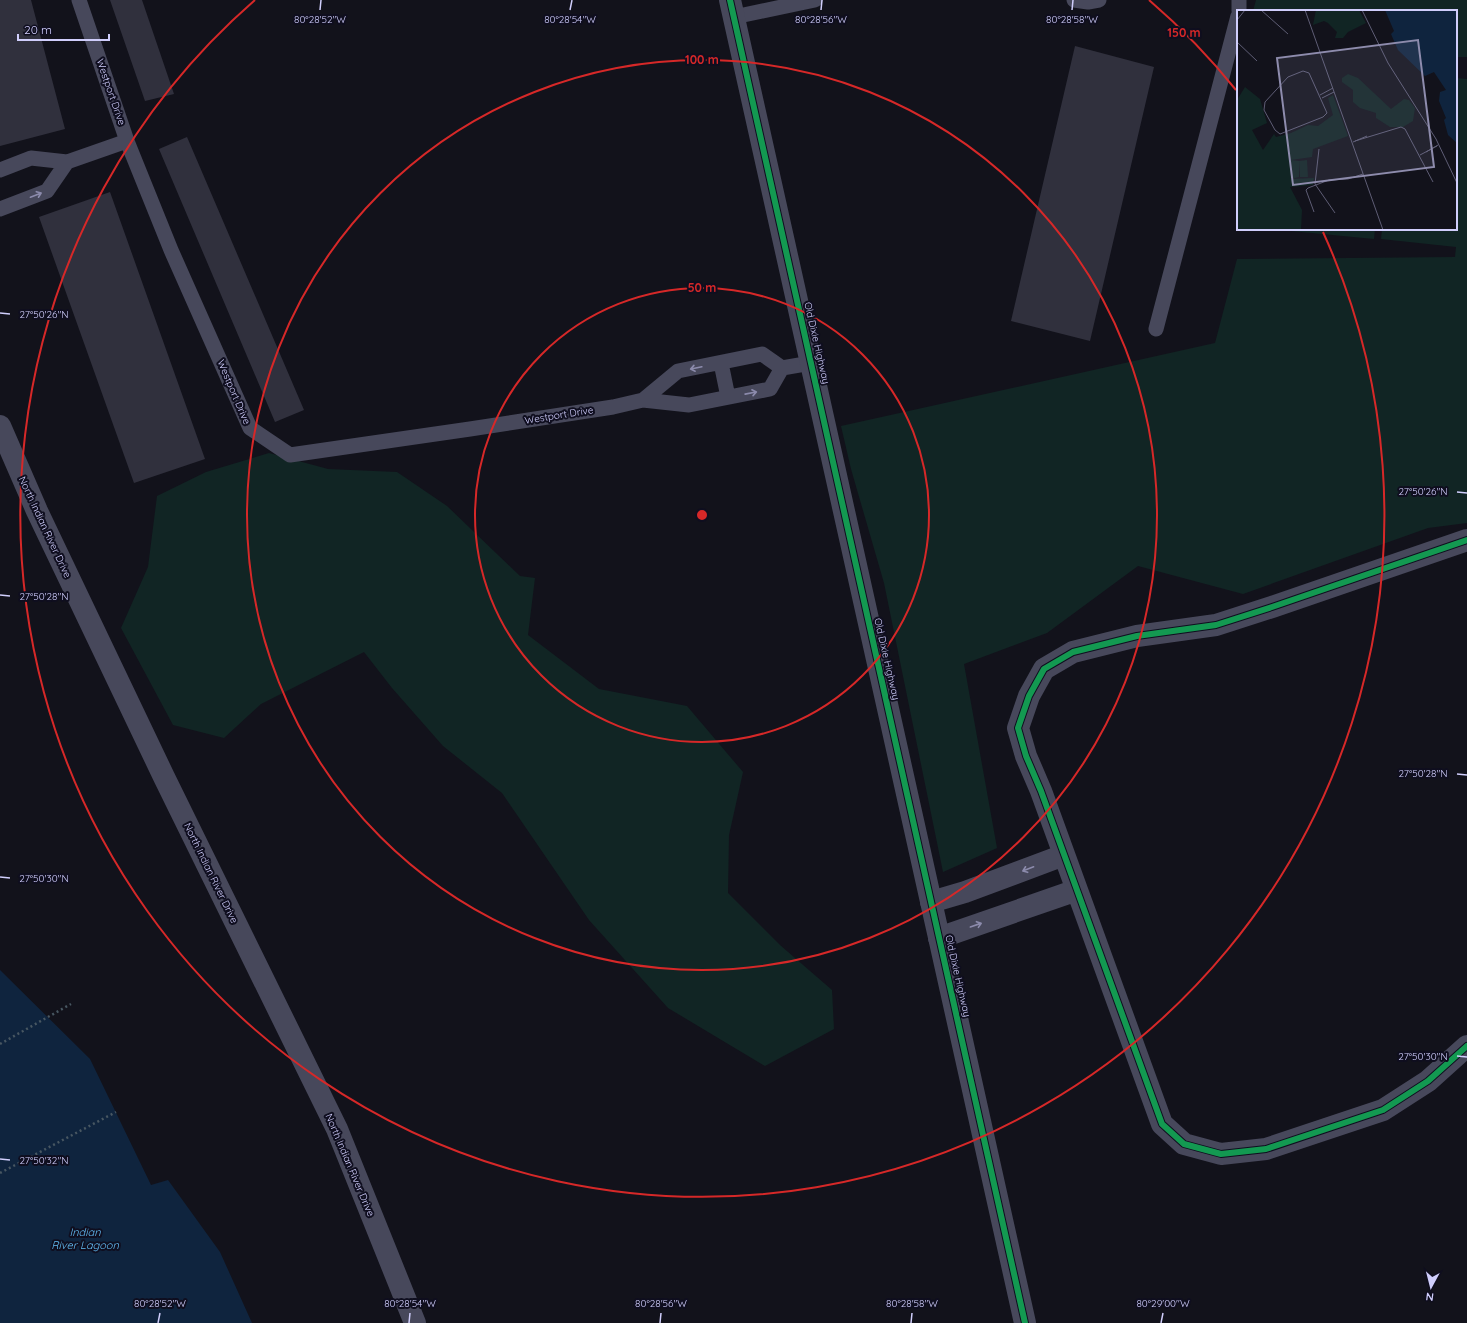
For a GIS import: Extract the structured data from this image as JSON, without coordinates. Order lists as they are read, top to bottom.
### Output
{
  "streets": {
    "street": ["Old Dixie Highway", "North Indian River Drive"],
    "lane": ["Westport Drive"]
  },
  "water": ["Indian River Lagoon"],
  "scale_bar": "20 m",
  "north": "bottom",
  "coordinates": [
    "80°28'52\"W",
    "80°28'54\"W",
    "80°28'56\"W",
    "80°28'58\"W",
    "27°50'26\"N",
    "27°50'28\"N",
    "27°50'30\"N",
    "27°50'32\"N",
    "80°29'00\"W"
  ],
  "rings": ["150 m", "100 m", "50 m"]
}
